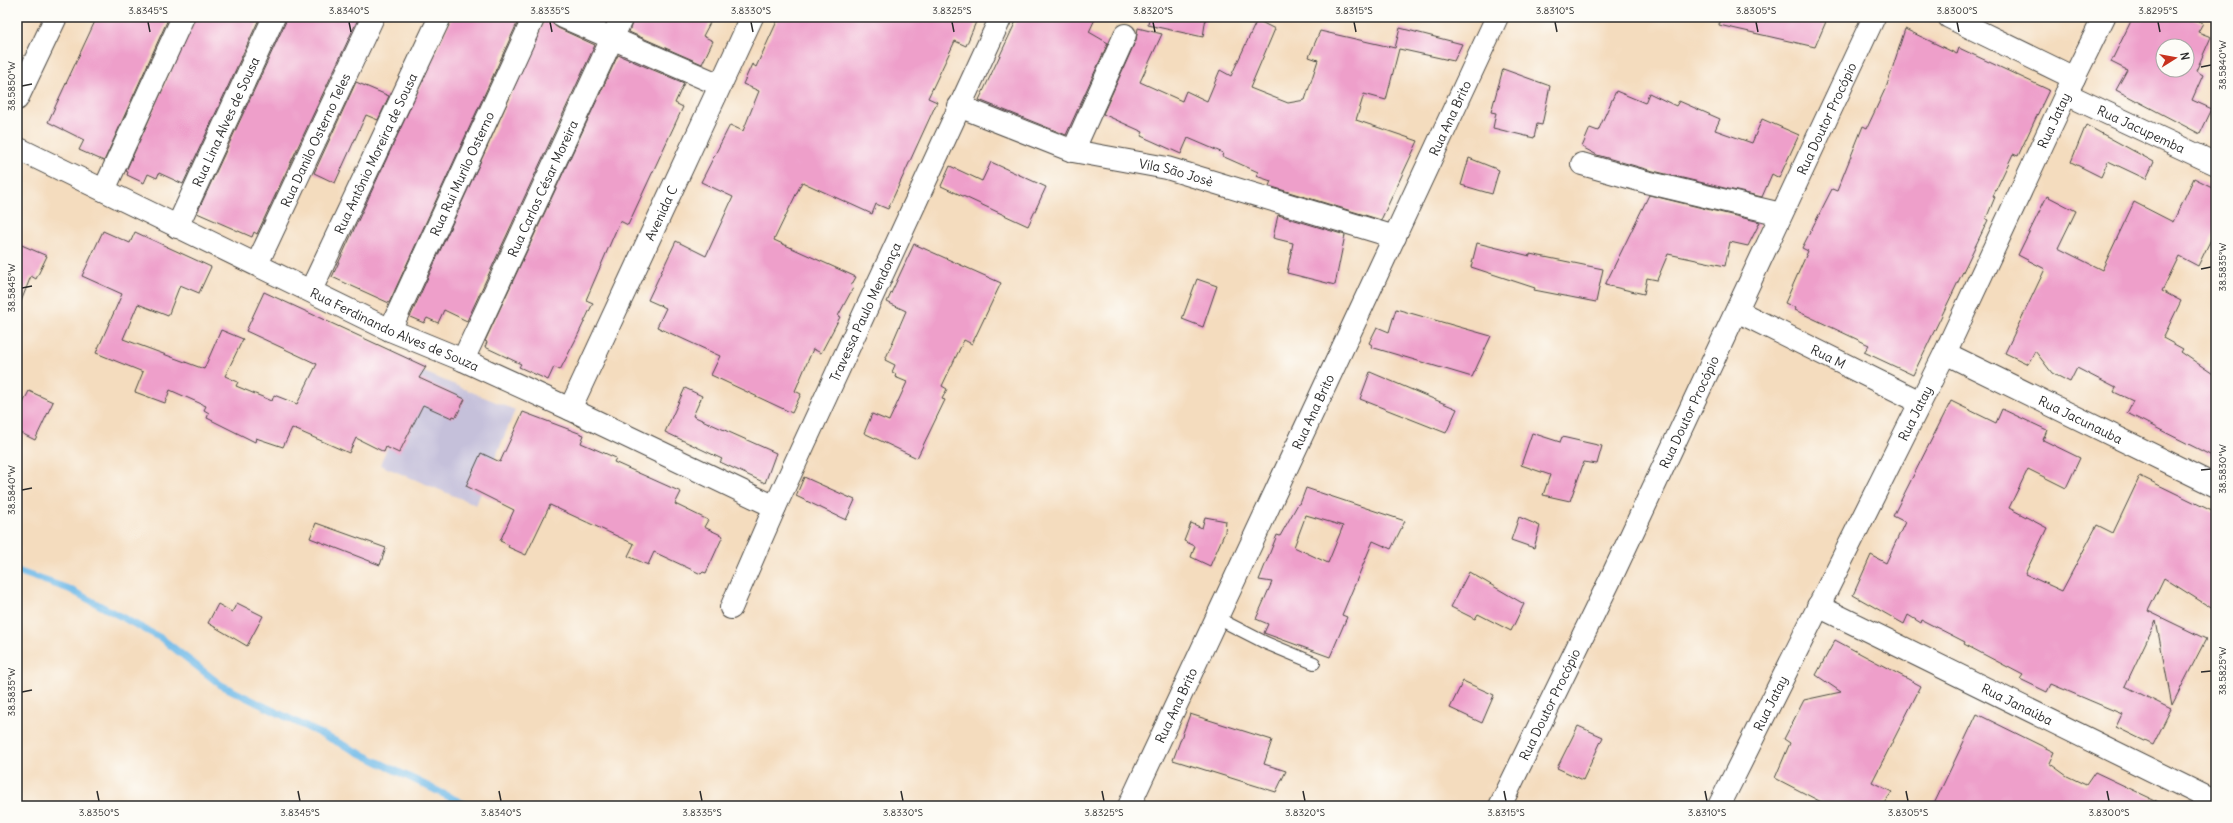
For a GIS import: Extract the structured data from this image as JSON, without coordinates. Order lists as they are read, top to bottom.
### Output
{
  "streets": {
    "street": [
      "Rua Ana Brito",
      "Rua Doutor Procópio",
      "Rua Jatay",
      "Rua Lina Alves de Sousa",
      "Rua Jacupemba",
      "Rua Danilo Osterno Teles",
      "Rua Antônio Moreira de Sousa",
      "Rua Rui Murilo Osterno",
      "Vila São Josè",
      "Rua Carlos César Moreira",
      "Avenida C",
      "Travessa Paulo Mendonça",
      "Rua Ferdinando Alves de Souza",
      "Rua M",
      "Rua Jacunauba",
      "Rua Janaúba"
    ]
  },
  "crossings": [
    ["Rua Ana Brito", "Vila São Josè"],
    ["Rua Doutor Procópio", "Rua M"],
    ["Rua Jatay", "Rua Jacupemba"],
    ["Rua Jatay", "Rua M"],
    ["Rua Jatay", "Rua Jacunauba"],
    ["Rua Jatay", "Rua Janaúba"],
    ["Rua Lina Alves de Sousa", "Rua Ferdinando Alves de Souza"],
    ["Rua Danilo Osterno Teles", "Rua Ferdinando Alves de Souza"],
    ["Rua Antônio Moreira de Sousa", "Rua Ferdinando Alves de Souza"],
    ["Rua Rui Murilo Osterno", "Rua Ferdinando Alves de Souza"],
    ["Vila São Josè", "Travessa Paulo Mendonça"],
    ["Rua Carlos César Moreira", "Rua Ferdinando Alves de Souza"],
    ["Avenida C", "Rua Ferdinando Alves de Souza"],
    ["Travessa Paulo Mendonça", "Rua Ferdinando Alves de Souza"]
  ],
  "north": "right",
  "coordinates": [
    "3.8345°S",
    "3.8340°S",
    "3.8335°S",
    "3.8330°S",
    "3.8325°S",
    "3.8320°S",
    "3.8315°S",
    "3.8310°S",
    "3.8305°S",
    "3.8300°S",
    "3.8295°S",
    "38.5840°W",
    "38.5850°W",
    "38.5835°W",
    "38.5845°W",
    "38.5830°W",
    "38.5825°W",
    "3.8350°S"
  ]
}
